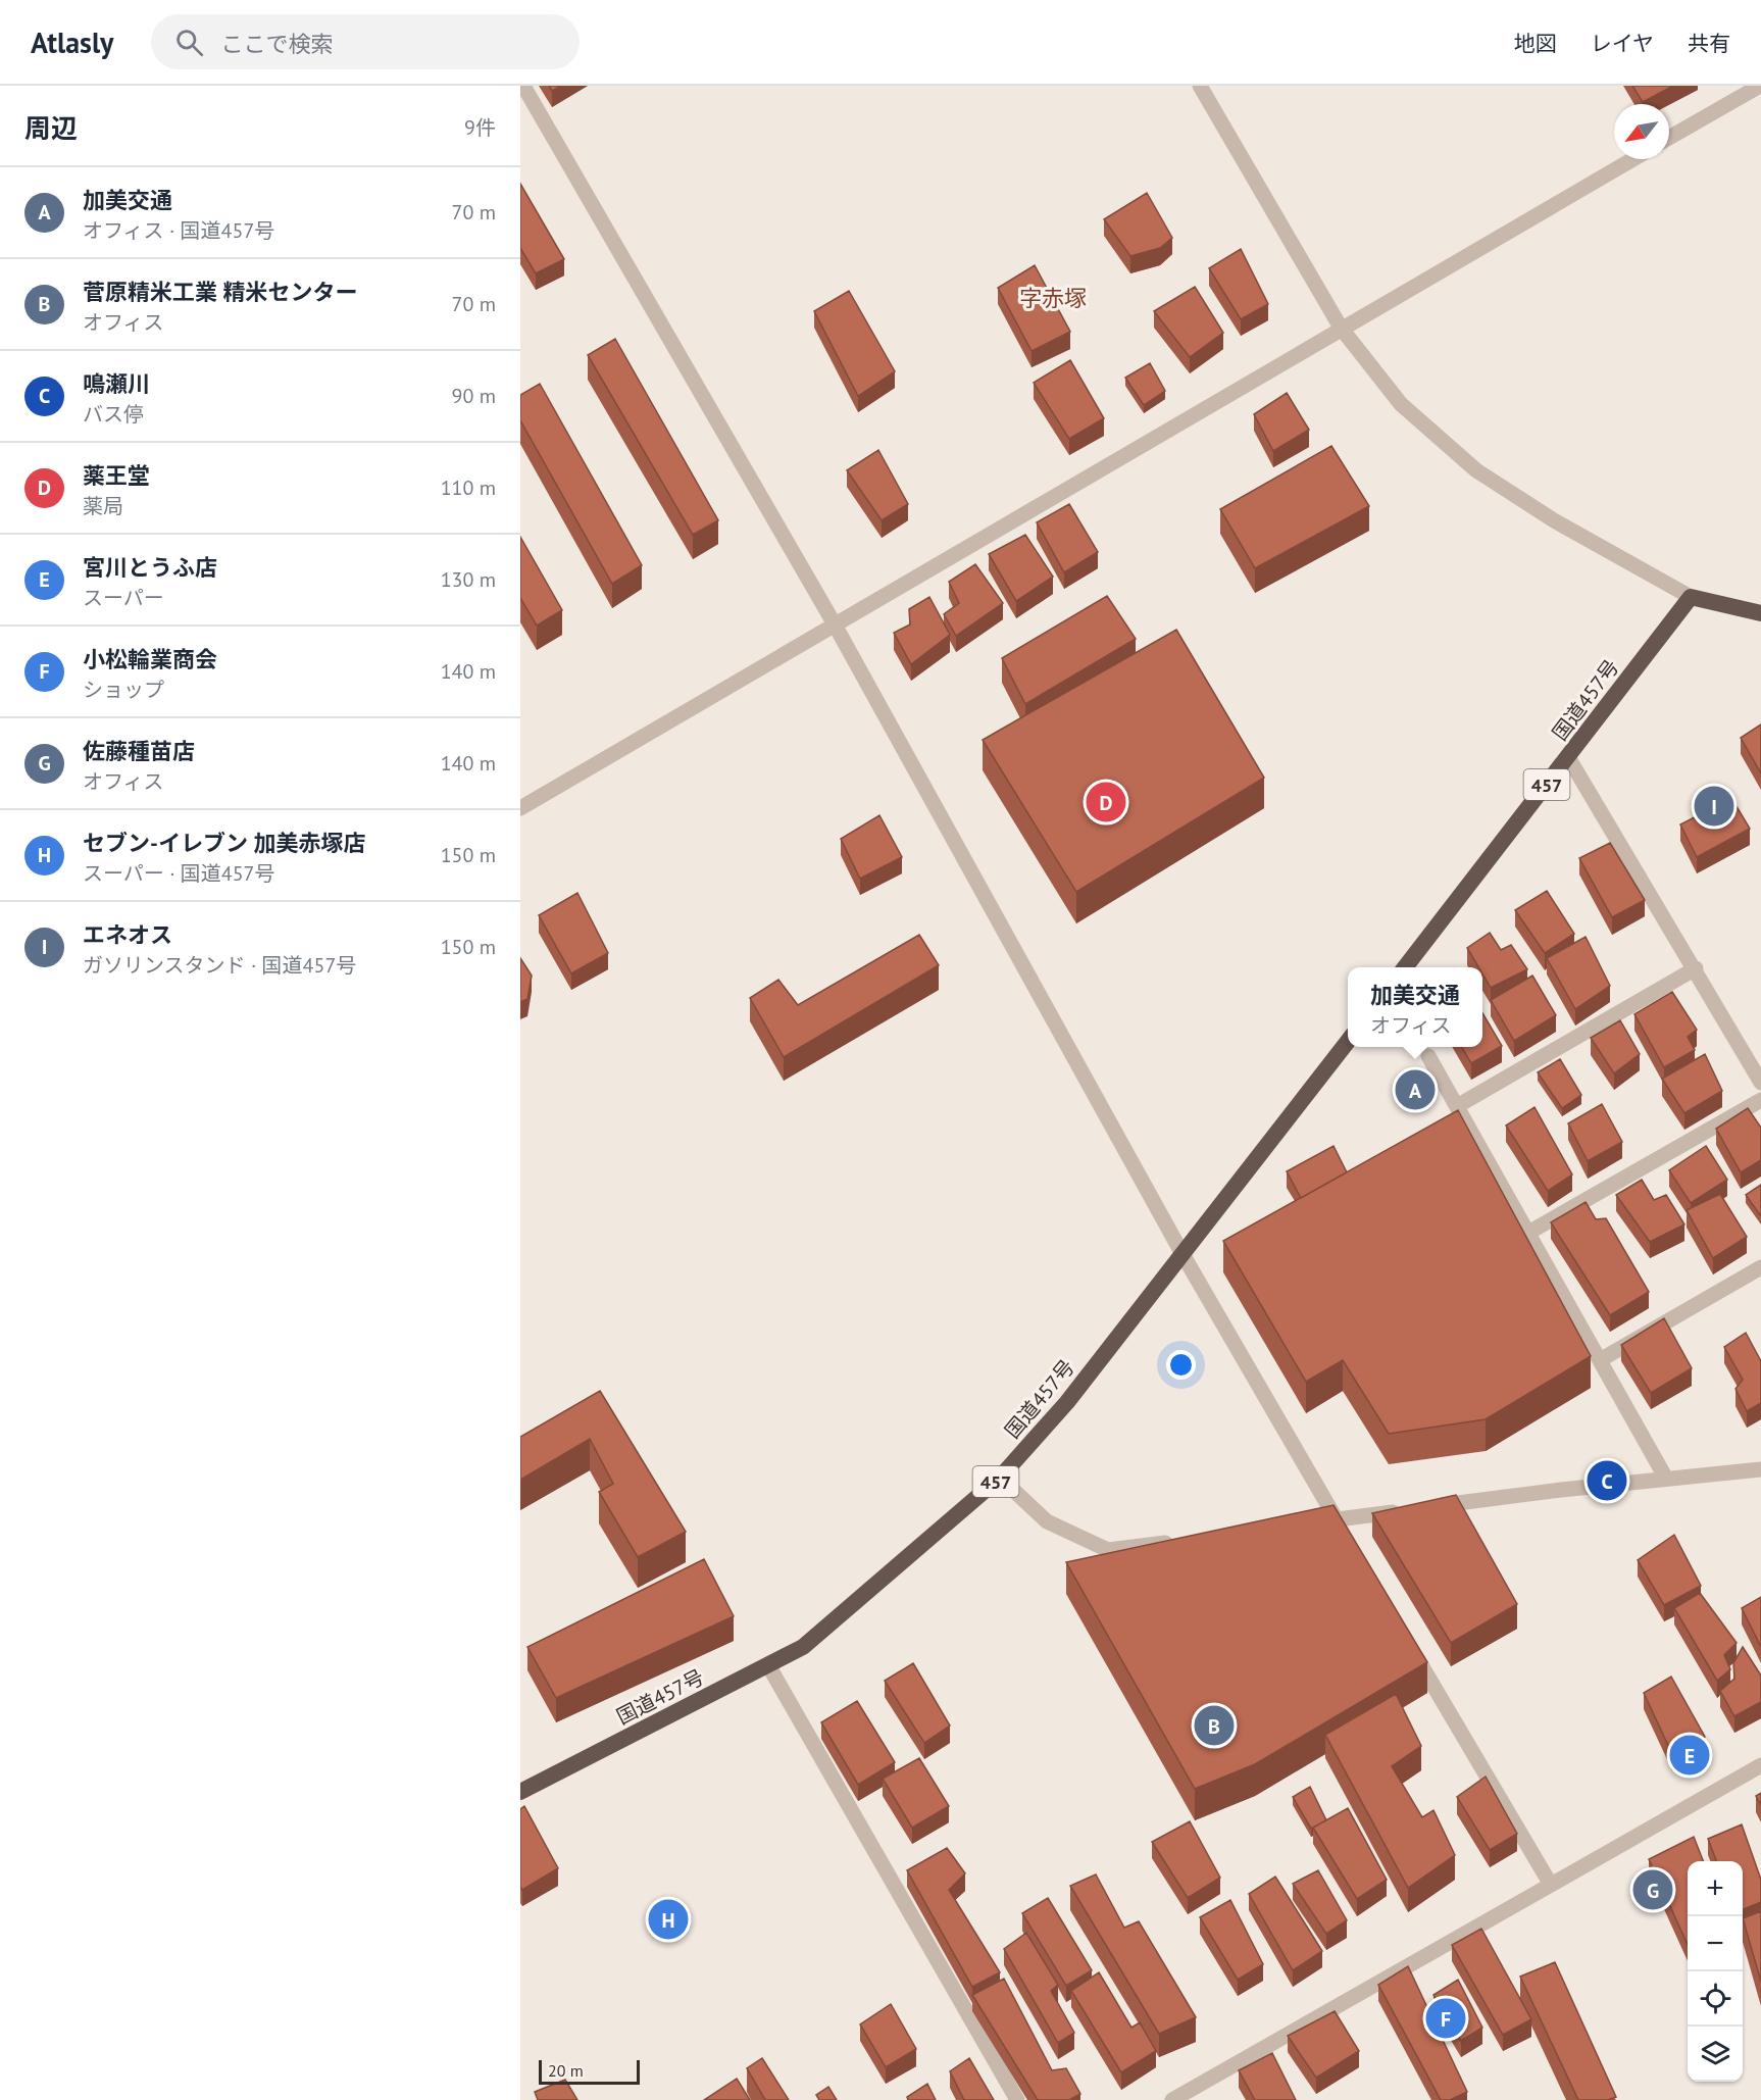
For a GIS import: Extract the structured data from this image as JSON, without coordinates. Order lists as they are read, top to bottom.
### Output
{
  "streets": {
    "highway": ["国道457号", "457"]
  },
  "districts": ["字赤塚"],
  "scale_bar": "20 m",
  "north": "bottom left",
  "page": {
    "header": "Atlasly",
    "search": "ここで検索",
    "nav": ["地図", "レイヤ", "共有"],
    "heading": ["周辺", "9件"],
    "list": [
      {
        "mark": "A",
        "name": "加美交通",
        "note": "オフィス · 国道457号",
        "value": "70 m"
      },
      {
        "mark": "B",
        "name": "菅原精米工業 精米センター",
        "note": "オフィス",
        "value": "70 m"
      },
      {
        "mark": "C",
        "name": "鳴瀬川",
        "note": "バス停",
        "value": "90 m"
      },
      {
        "mark": "D",
        "name": "薬王堂",
        "note": "薬局",
        "value": "110 m"
      },
      {
        "mark": "E",
        "name": "宮川とうふ店",
        "note": "スーパー",
        "value": "130 m"
      },
      {
        "mark": "F",
        "name": "小松輪業商会",
        "note": "ショップ",
        "value": "140 m"
      },
      {
        "mark": "G",
        "name": "佐藤種苗店",
        "note": "オフィス",
        "value": "140 m"
      },
      {
        "mark": "H",
        "name": "セブン-イレブン 加美赤塚店",
        "note": "スーパー · 国道457号",
        "value": "150 m"
      },
      {
        "mark": "I",
        "name": "エネオス",
        "note": "ガソリンスタンド · 国道457号",
        "value": "150 m"
      }
    ],
    "pins": [
      "D",
      "I",
      "A",
      "C",
      "B",
      "E",
      "G",
      "H",
      "F"
    ],
    "popup": ["加美交通", "オフィス"],
    "map_buttons": ["+", "−"],
    "scale": "20 m"
  }
}
